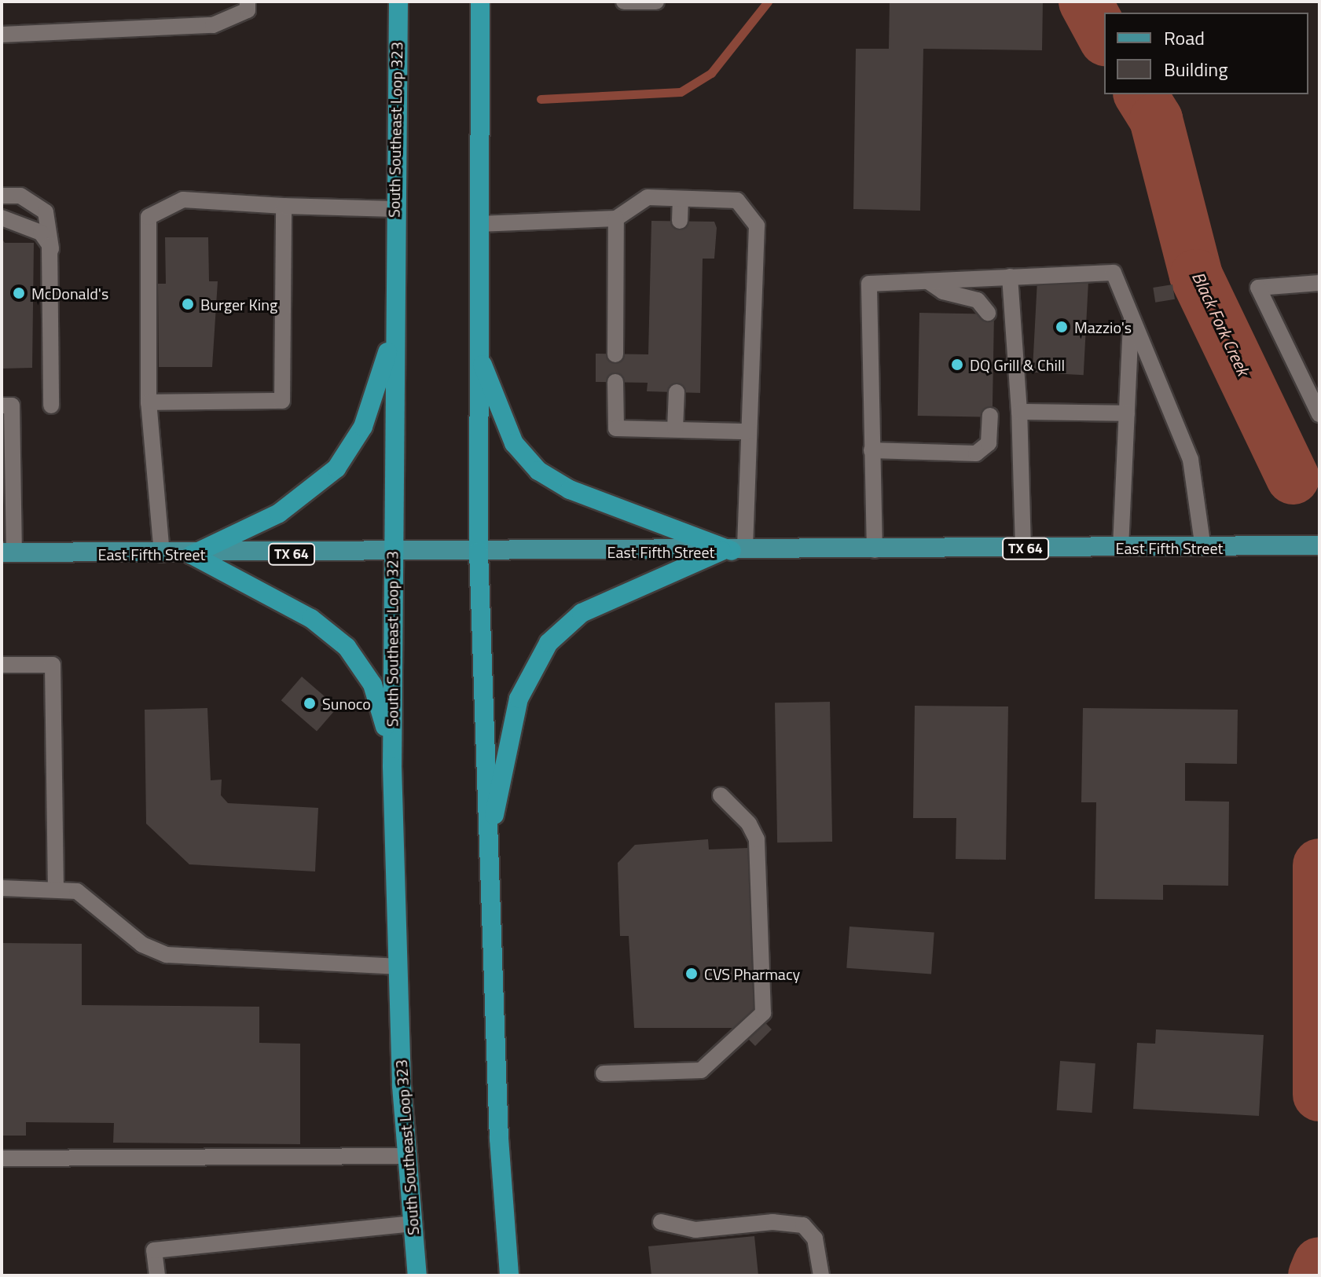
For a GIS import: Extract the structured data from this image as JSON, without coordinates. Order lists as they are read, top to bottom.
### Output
{
  "streets": {
    "highway": ["South Southeast Loop 323"],
    "main road": ["East Fifth Street", "TX 64"]
  },
  "crossings": [
    ["South Southeast Loop 323", "East Fifth Street"]
  ],
  "water": ["Black Fork Creek"],
  "places": [
    "McDonald's",
    "Burger King",
    "Mazzio's",
    "DQ Grill & Chill",
    "Sunoco",
    "CVS Pharmacy"
  ],
  "legend": ["Road", "Building"]
}
